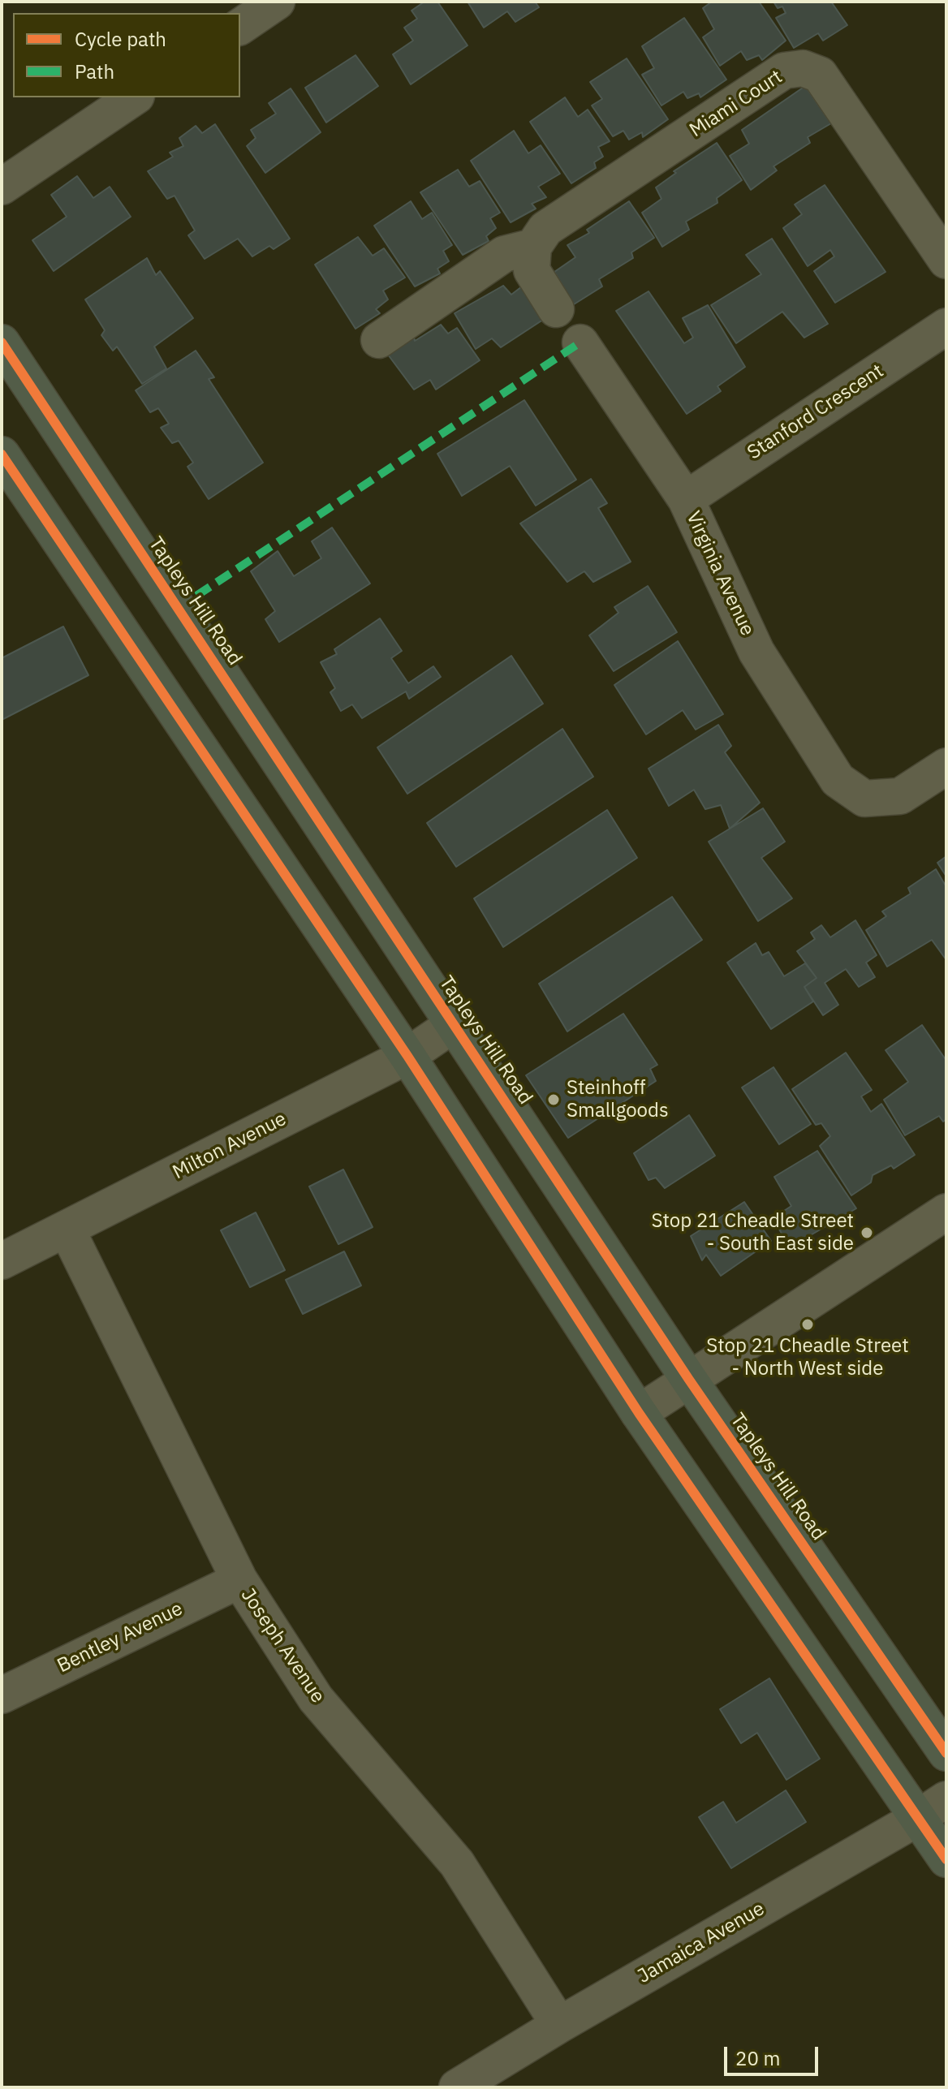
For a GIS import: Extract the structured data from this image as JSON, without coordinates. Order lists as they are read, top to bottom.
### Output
{
  "streets": {
    "main road": ["Tapleys Hill Road"],
    "street": [
      "Miami Court",
      "Stanford Crescent",
      "Virginia Avenue",
      "Milton Avenue",
      "Bentley Avenue",
      "Joseph Avenue",
      "Jamaica Avenue"
    ]
  },
  "crossings": [
    ["Stanford Crescent", "Virginia Avenue"],
    ["Tapleys Hill Road", "Milton Avenue"],
    ["Milton Avenue", "Joseph Avenue"],
    ["Bentley Avenue", "Joseph Avenue"],
    ["Joseph Avenue", "Jamaica Avenue"]
  ],
  "places": ["Steinhoff Smallgoods", "Stop 21 Cheadle Street - South East side", "Stop 21 Cheadle Street - North West side"],
  "legend": ["Cycle path", "Path"],
  "scale_bar": "20 m"
}
